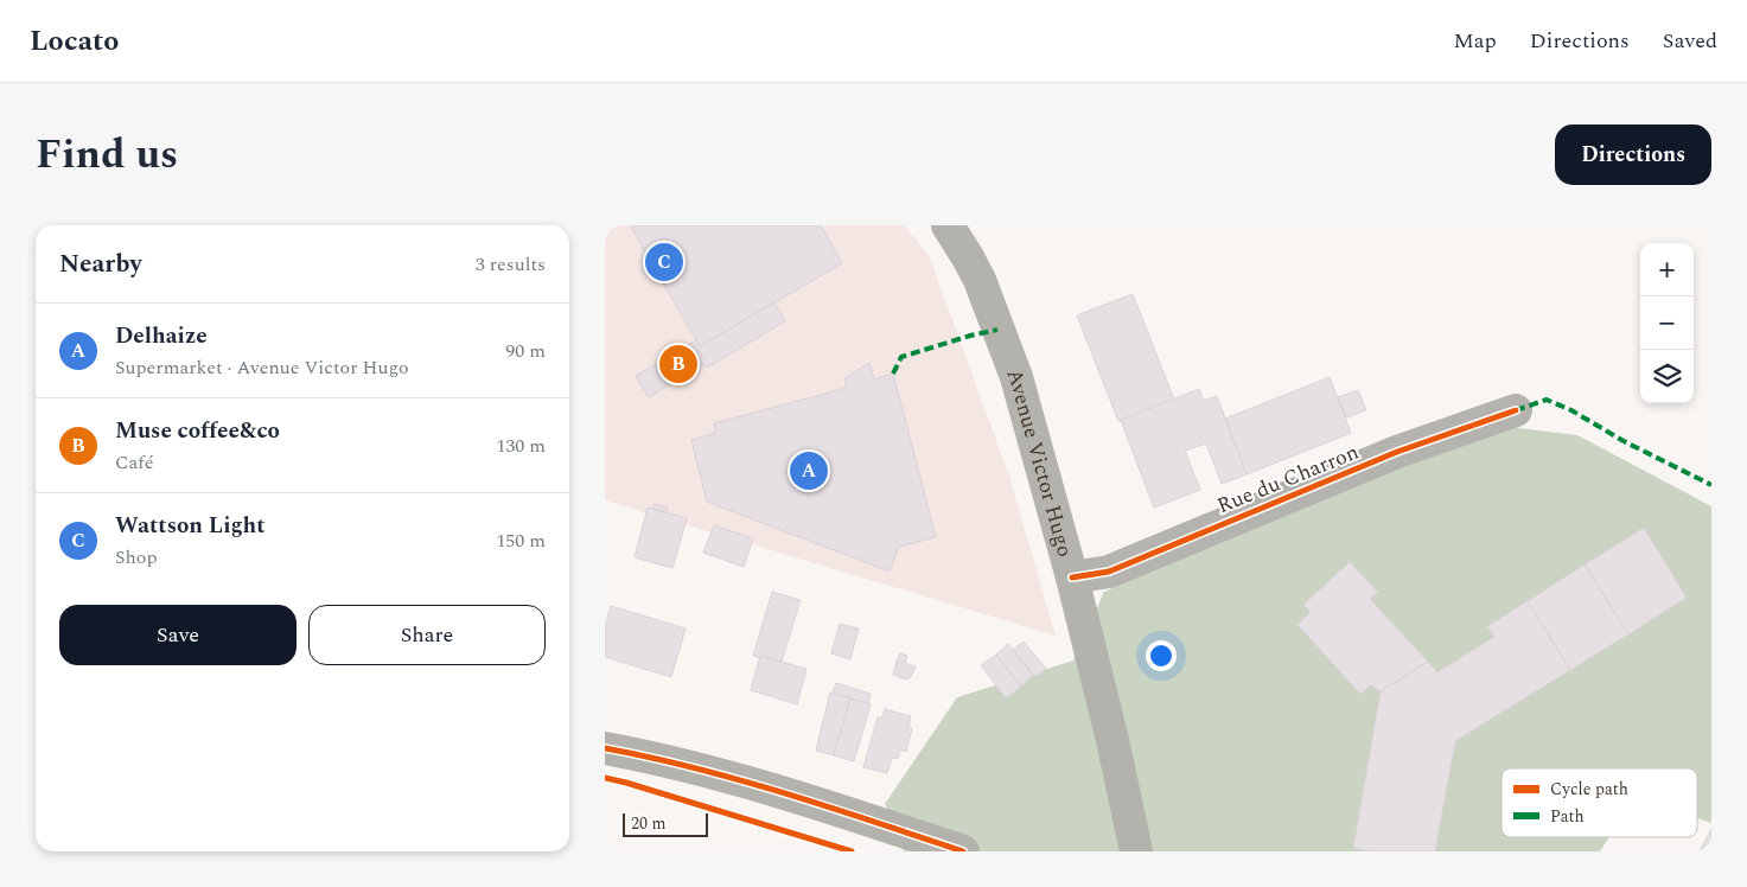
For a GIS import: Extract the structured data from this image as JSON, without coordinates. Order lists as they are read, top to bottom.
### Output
{
  "streets": {
    "main road": ["Avenue Victor Hugo"],
    "street": ["Rue du Charron"]
  },
  "crossings": [
    ["Avenue Victor Hugo", "Rue du Charron"]
  ],
  "legend": ["Cycle path", "Path"],
  "scale_bar": "20 m",
  "page": {
    "header": "Locato",
    "nav": ["Map", "Directions", "Saved"],
    "title": "Find us",
    "buttons": [
      "Directions",
      ["Save", "Share"]
    ],
    "heading": ["Nearby", "3 results"],
    "pins": ["C", "B", "A"],
    "map_buttons": ["+", "−"],
    "list": [
      {
        "mark": "A",
        "name": "Delhaize",
        "note": "Supermarket · Avenue Victor Hugo",
        "value": "90 m"
      },
      {
        "mark": "B",
        "name": "Muse coffee&co",
        "note": "Café",
        "value": "130 m"
      },
      {
        "mark": "C",
        "name": "Wattson Light",
        "note": "Shop",
        "value": "150 m"
      }
    ],
    "scale": "20 m"
  }
}
